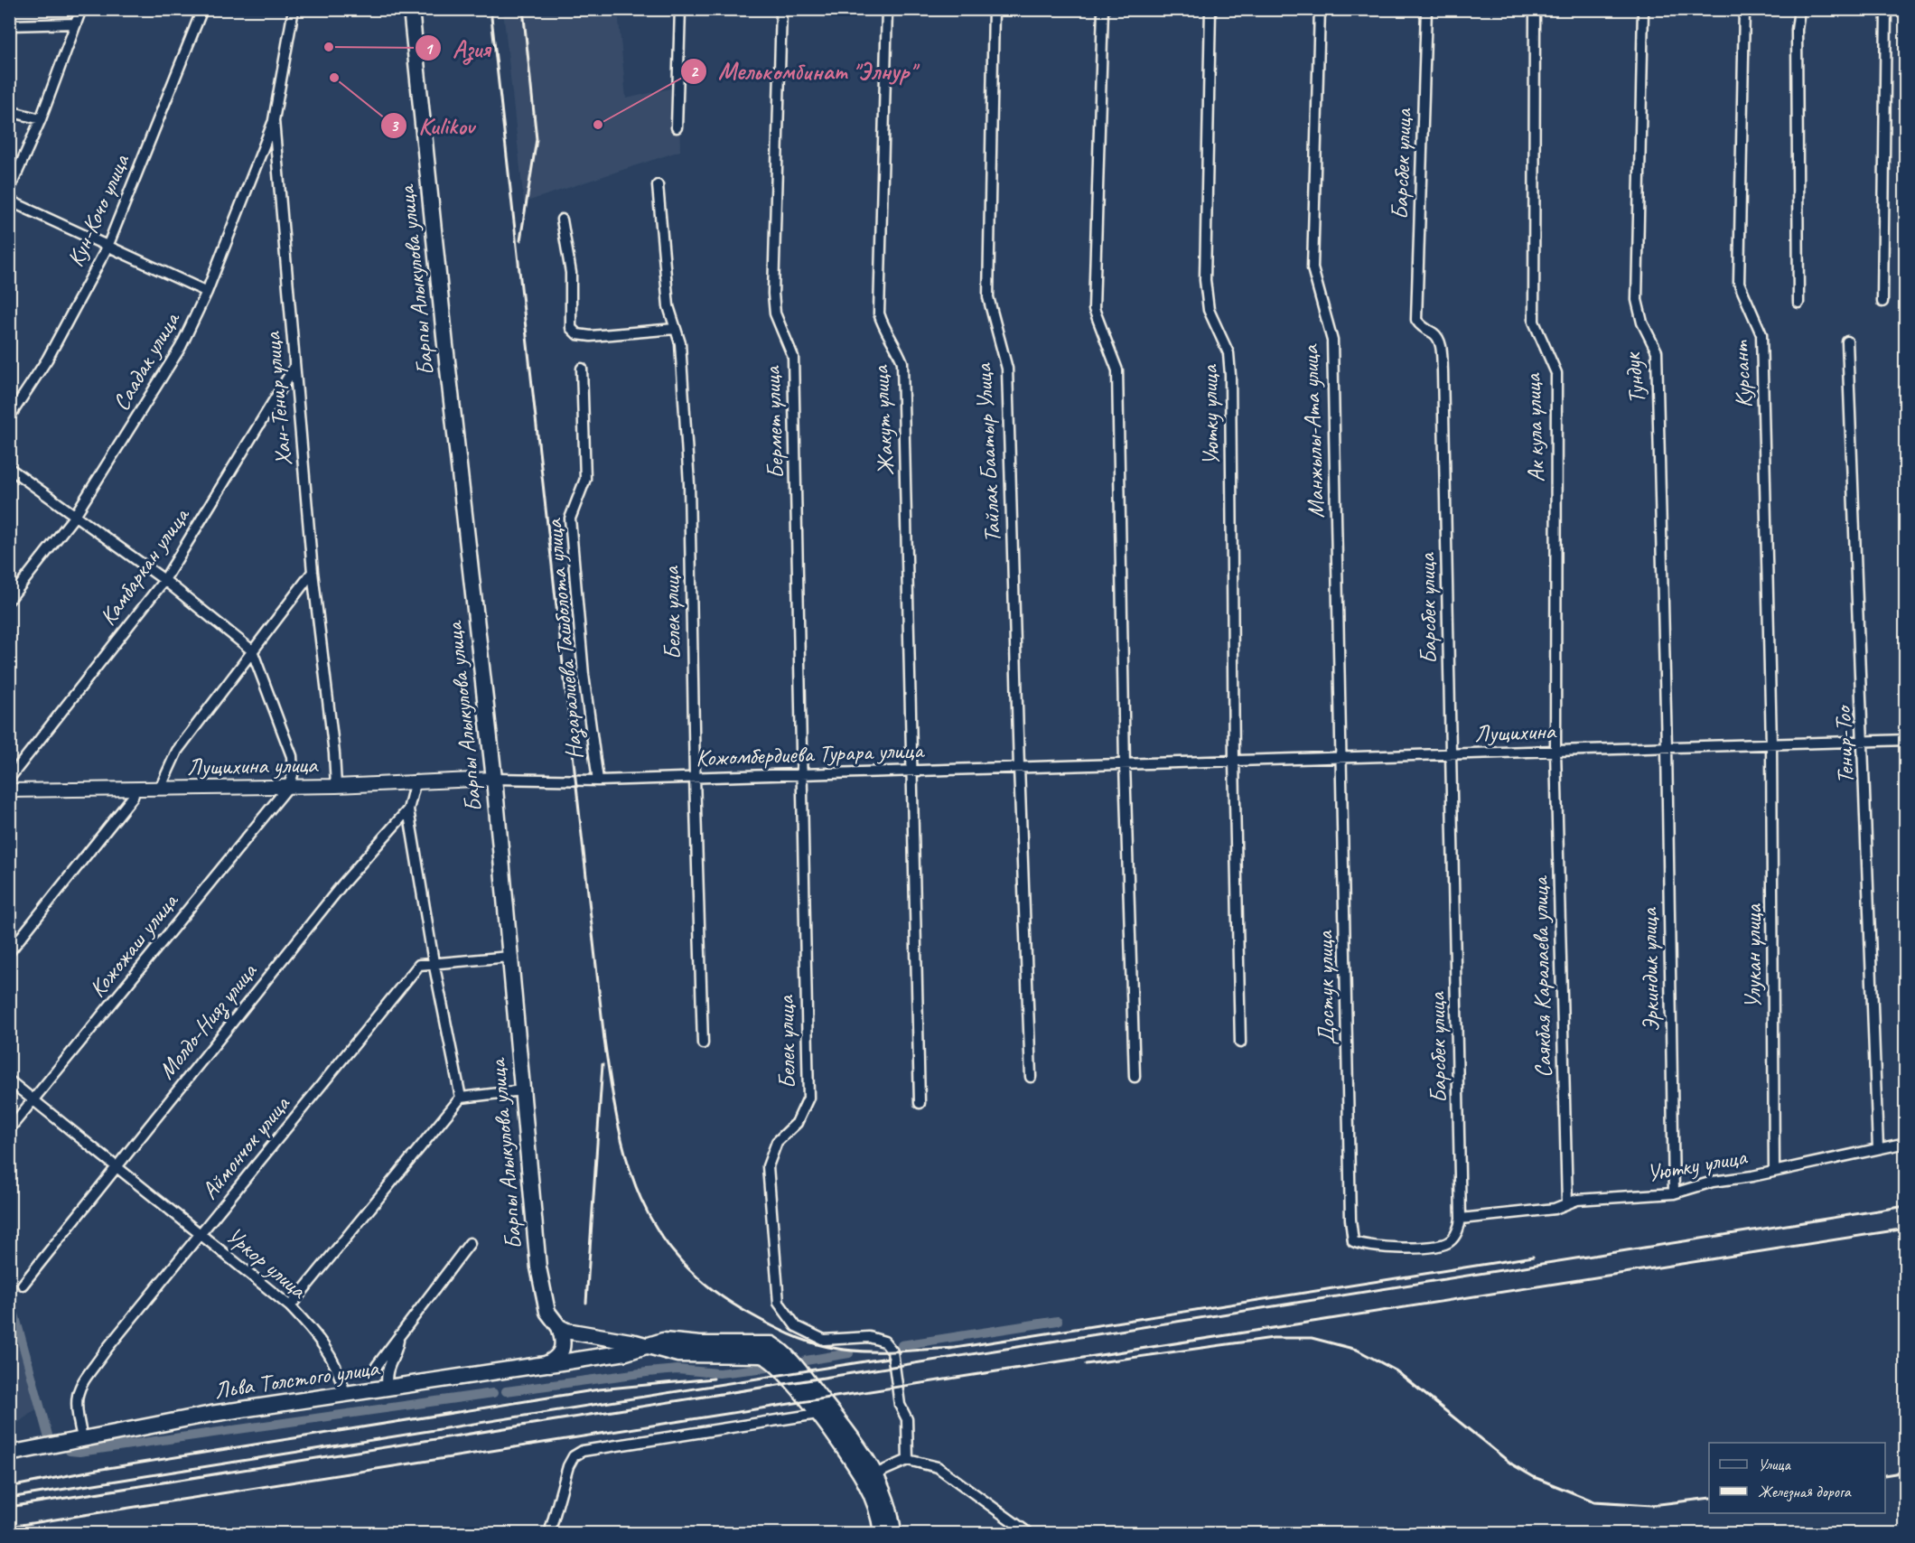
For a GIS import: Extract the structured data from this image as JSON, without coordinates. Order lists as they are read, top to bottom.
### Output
{
  "streets": {
    "main road": ["Барпы Алыкулова улица", "Льва Толстого улица"],
    "street": [
      "Барсбек улица",
      "Кун-Кочо улица",
      "Саадак улица",
      "Курсант",
      "Тундук",
      "Хан-Тенир улица",
      "Уютку улица",
      "Жакут улица",
      "Бермет улица",
      "Ак кула улица",
      "Манжылы-Ата улица",
      "Тайлак Баатыр Улица",
      "Камбаркан улица",
      "Белек улица",
      "Назаралиева Ташболота улица",
      "Лущихина",
      "Тенир-Тоо",
      "Кожомбердиева Турара улица",
      "Лущихина улица",
      "Кожожаш улица",
      "Улукан улица",
      "Эркиндик улица",
      "Саякбая Каралаева улица",
      "Достук улица",
      "Молдо-Нияз улица",
      "Аймончок улица",
      "Уркор улица"
    ]
  },
  "crossings": [
    ["Барсбек улица", "Уютку улица"],
    ["Барсбек улица", "Лущихина"],
    ["Барсбек улица", "Достук улица"],
    ["Барпы Алыкулова улица", "Кожомбердиева Турара улица"],
    ["Барпы Алыкулова улица", "Лущихина улица"],
    ["Барпы Алыкулова улица", "Аймончок улица"],
    ["Саадак улица", "Хан-Тенир улица"],
    ["Курсант", "Лущихина"],
    ["Курсант", "Улукан улица"],
    ["Тундук", "Лущихина"],
    ["Тундук", "Эркиндик улица"],
    ["Хан-Тенир улица", "Камбаркан улица"],
    ["Хан-Тенир улица", "Лущихина улица"],
    ["Уютку улица", "Лущихина"],
    ["Уютку улица", "Тенир-Тоо"],
    ["Уютку улица", "Улукан улица"],
    ["Уютку улица", "Эркиндик улица"],
    ["Уютку улица", "Саякбая Каралаева улица"],
    ["Уютку улица", "Достук улица"],
    ["Жакут улица", "Кожомбердиева Турара улица"],
    ["Бермет улица", "Белек улица"],
    ["Бермет улица", "Кожомбердиева Турара улица"],
    ["Ак кула улица", "Лущихина"],
    ["Ак кула улица", "Саякбая Каралаева улица"],
    ["Манжылы-Ата улица", "Лущихина"],
    ["Манжылы-Ата улица", "Достук улица"],
    ["Тайлак Баатыр Улица", "Кожомбердиева Турара улица"],
    ["Белек улица", "Кожомбердиева Турара улица"],
    ["Назаралиева Ташболота улица", "Кожомбердиева Турара улица"],
    ["Лущихина", "Тенир-Тоо"],
    ["Лущихина", "Кожомбердиева Турара улица"],
    ["Лущихина", "Улукан улица"],
    ["Лущихина", "Эркиндик улица"],
    ["Лущихина", "Саякбая Каралаева улица"],
    ["Лущихина", "Достук улица"],
    ["Кожомбердиева Турара улица", "Лущихина улица"],
    ["Лущихина улица", "Кожожаш улица"],
    ["Лущихина улица", "Молдо-Нияз улица"],
    ["Кожожаш улица", "Уркор улица"],
    ["Молдо-Нияз улица", "Уркор улица"],
    ["Аймончок улица", "Уркор улица"],
    ["Аймончок улица", "Льва Толстого улица"],
    ["Уркор улица", "Льва Толстого улица"]
  ],
  "places": ["Азия", "Kulikov", "Мелькомбинат \"Элнур\""],
  "legend": ["Улица", "Железная дорога"]
}
